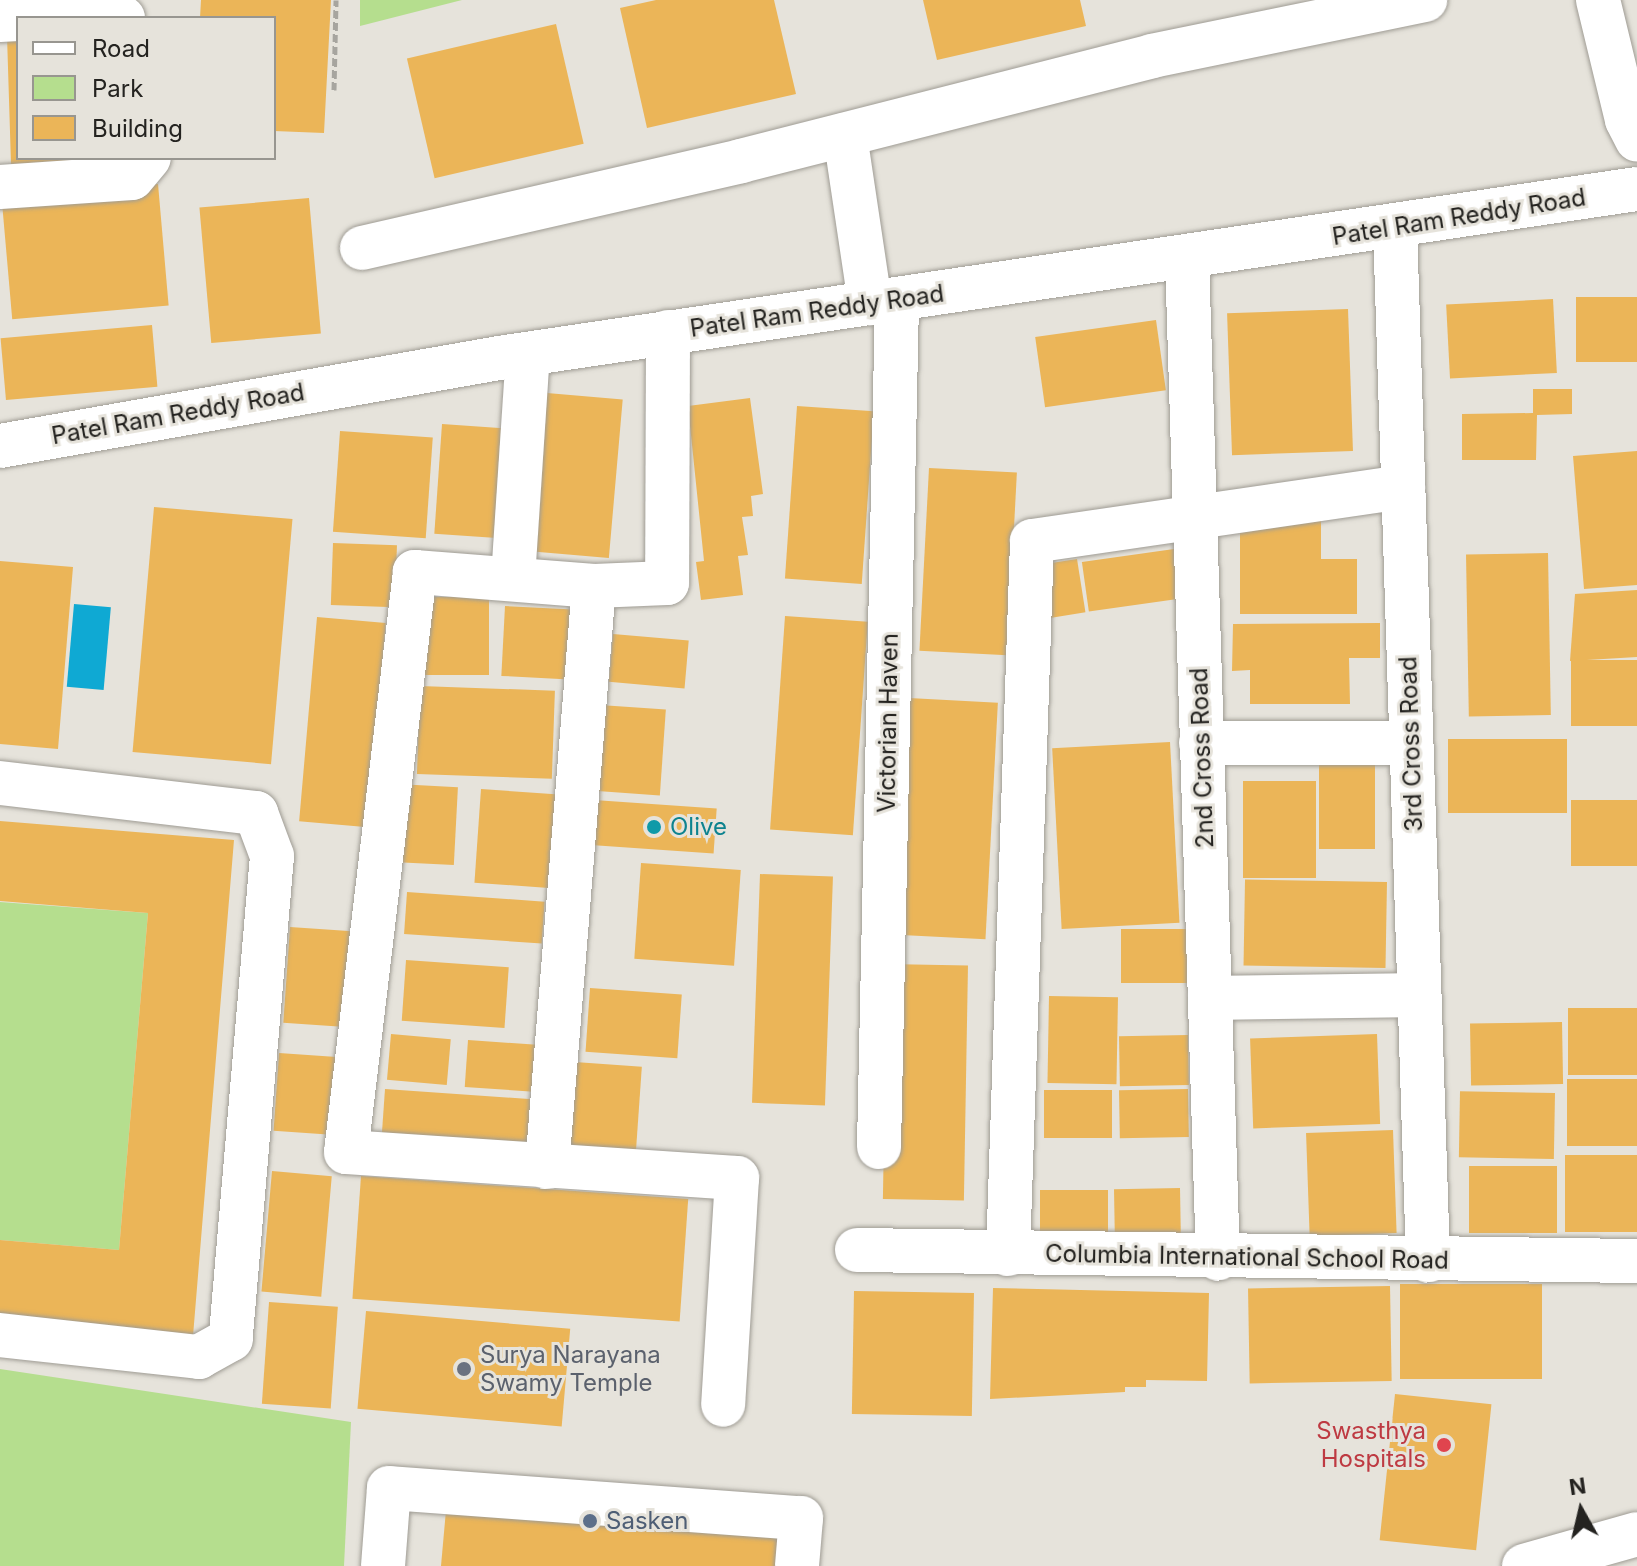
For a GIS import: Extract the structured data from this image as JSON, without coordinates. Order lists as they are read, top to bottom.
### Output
{
  "streets": {
    "street": [
      "Patel Ram Reddy Road",
      "Victorian Haven",
      "3rd Cross Road",
      "2nd Cross Road",
      "Columbia International School Road"
    ]
  },
  "crossings": [
    ["Patel Ram Reddy Road", "Victorian Haven"],
    ["Patel Ram Reddy Road", "3rd Cross Road"],
    ["Patel Ram Reddy Road", "2nd Cross Road"],
    ["3rd Cross Road", "Columbia International School Road"],
    ["2nd Cross Road", "Columbia International School Road"]
  ],
  "places": [
    "Olive",
    "Surya Narayana Swamy Temple",
    "Swasthya Hospitals",
    "Sasken"
  ],
  "legend": ["Road", "Park", "Building"],
  "north": "top"
}
